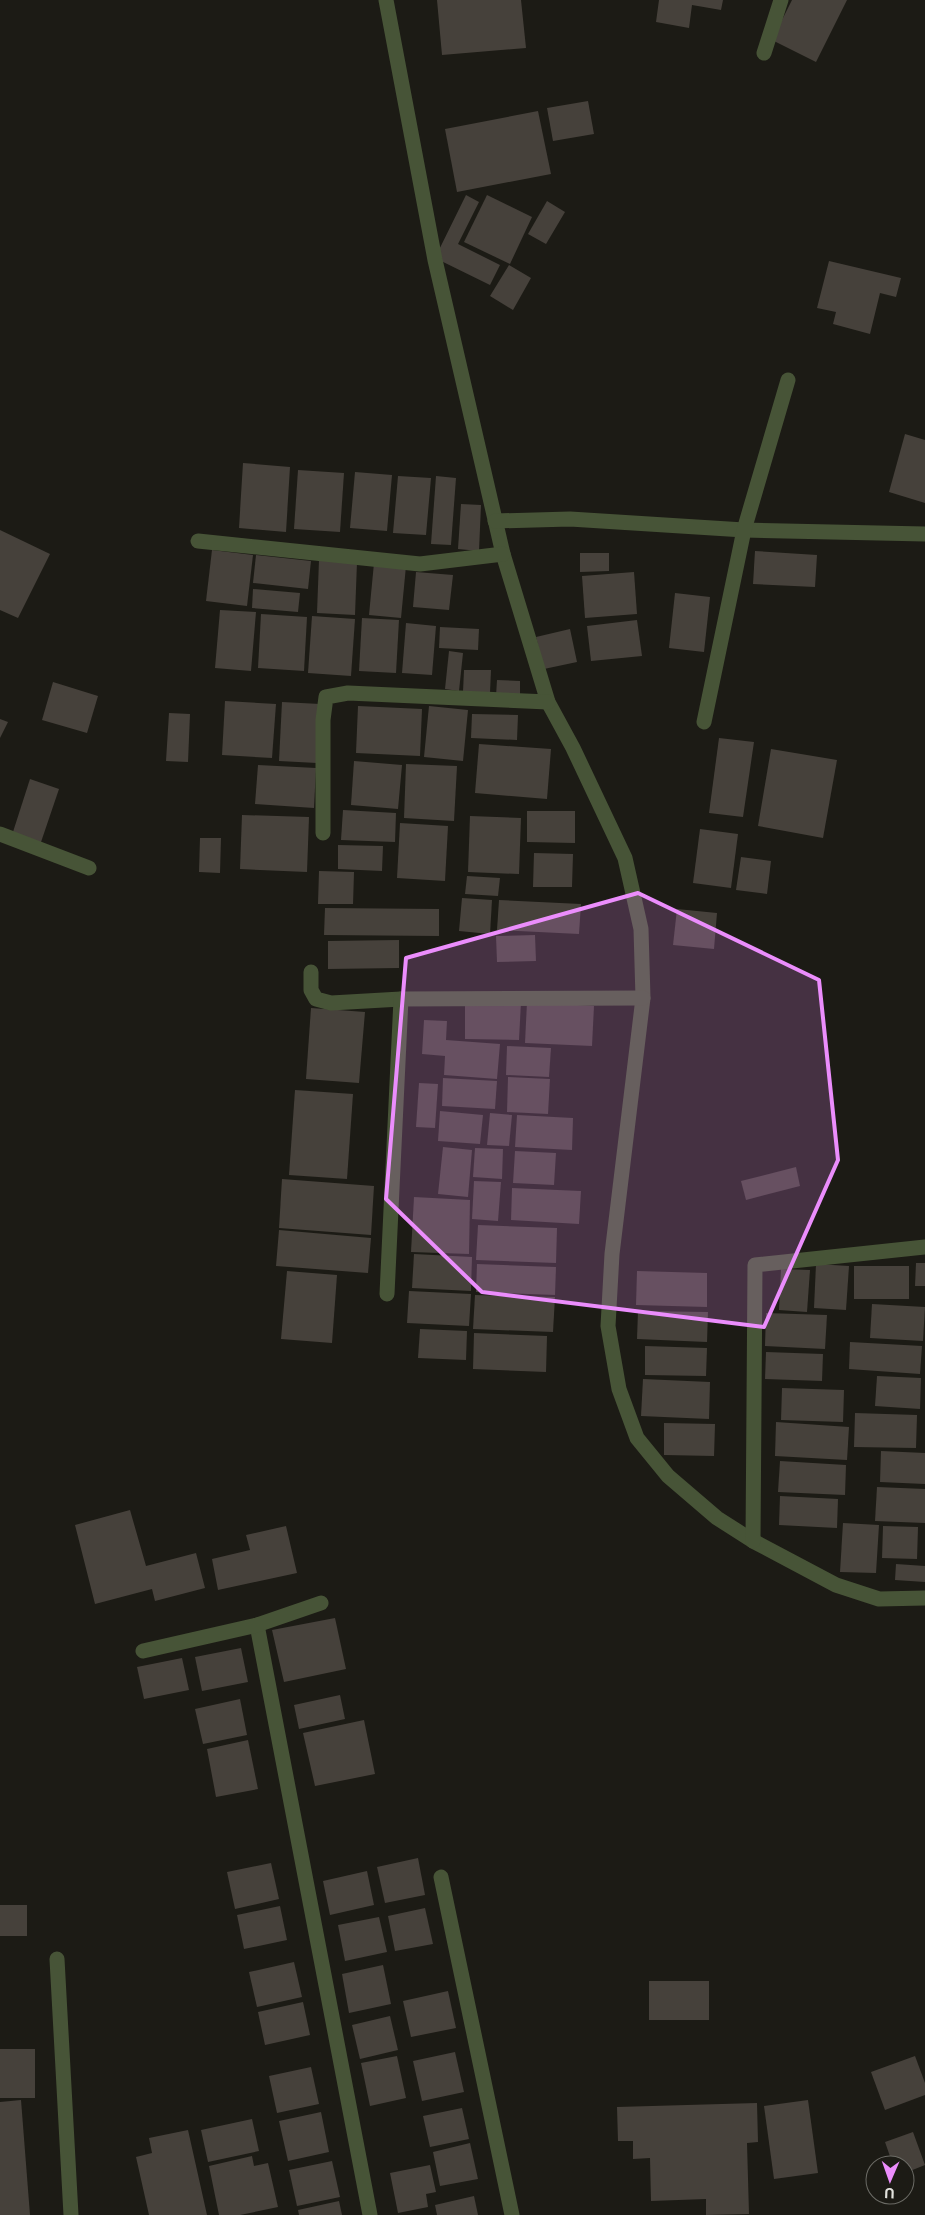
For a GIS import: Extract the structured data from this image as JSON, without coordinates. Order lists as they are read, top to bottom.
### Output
{
  "north": "bottom"
}
